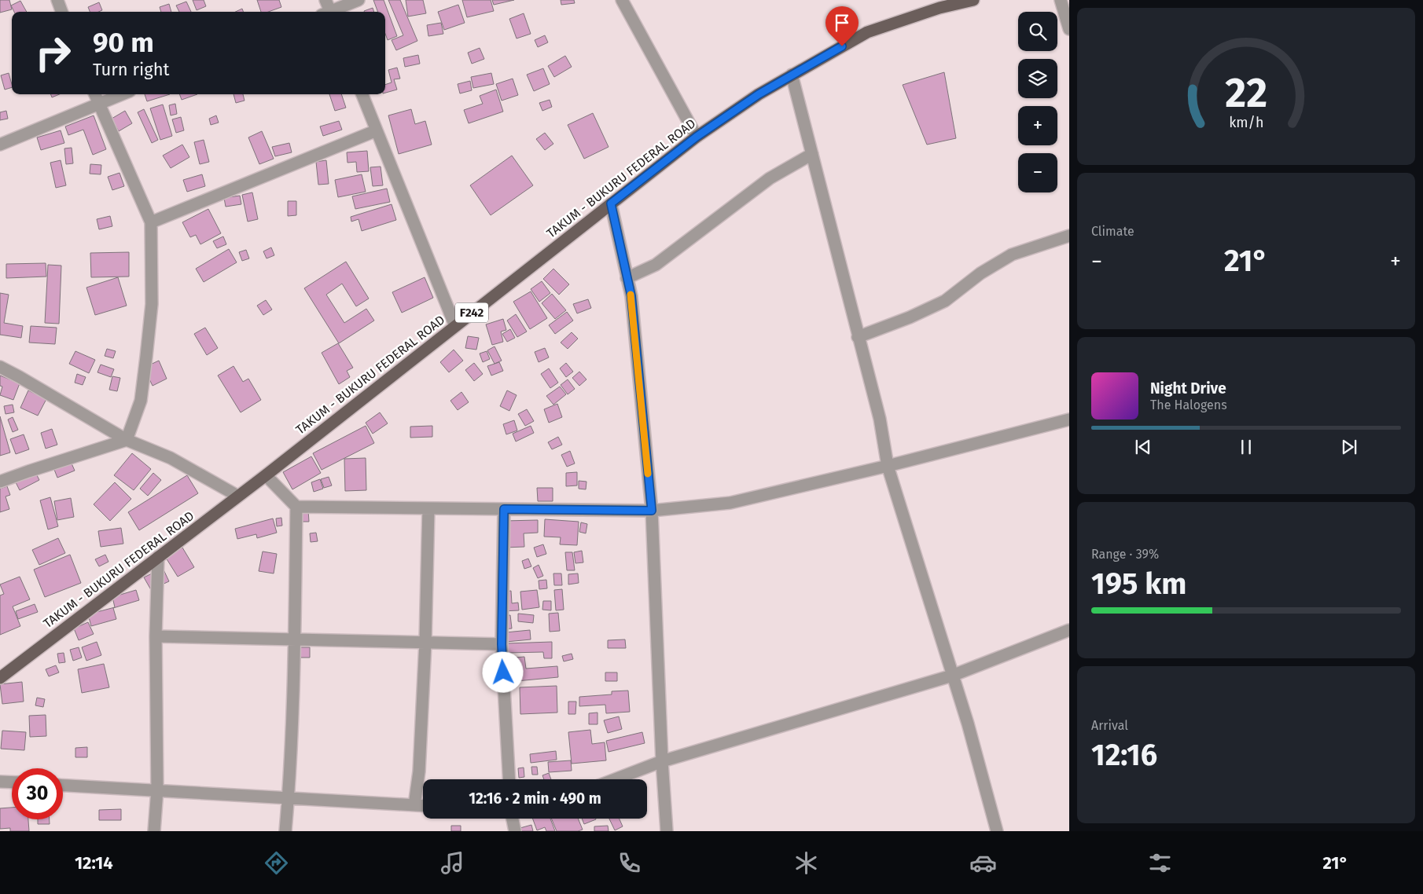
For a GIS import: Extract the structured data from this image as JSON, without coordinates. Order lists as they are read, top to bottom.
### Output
{
  "streets": {
    "main road": ["TAKUM - BUKURU FEDERAL ROAD", "F242"]
  },
  "page": {
    "map_buttons": ["+", "−"],
    "turn": ["90 m", "Turn right"],
    "tile": [
      "Climate",
      ["Range · 39%", "195 km"],
      ["Arrival", "12:16"]
    ],
    "heat": ["−", "21°", "+"],
    "song": ["Night Drive", "The Halogens"],
    "limit": "30",
    "trip": "12:16 · 2 min · 490 m",
    "tabs": ["12:14", "21°"],
    "gauge": ["22", "km/h"]
  }
}
